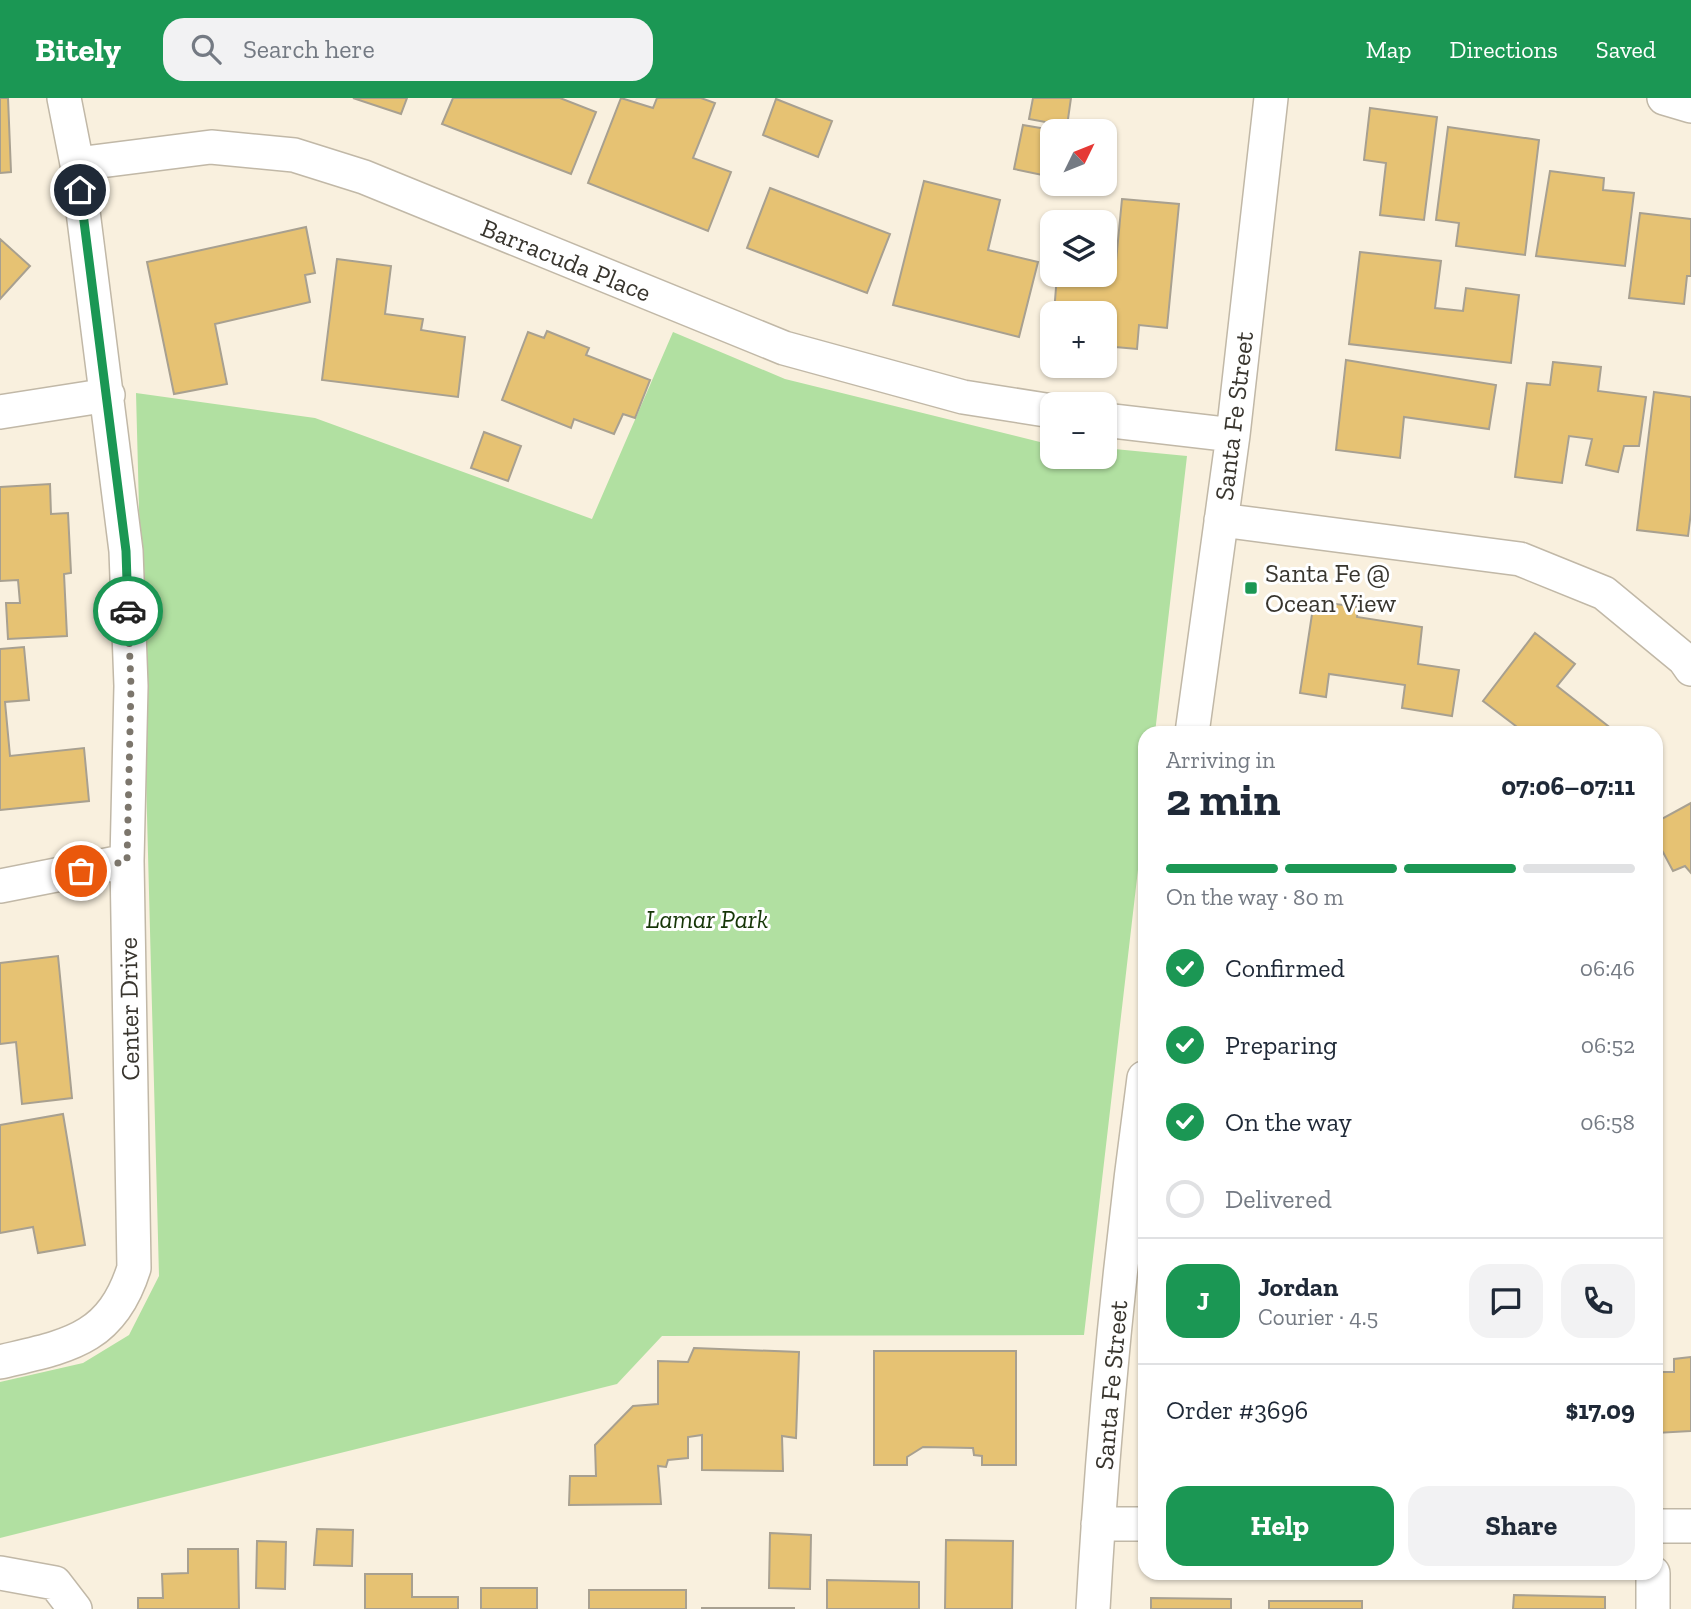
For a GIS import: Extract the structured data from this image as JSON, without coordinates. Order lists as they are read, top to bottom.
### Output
{
  "streets": {
    "street": ["Barracuda Place", "Santa Fe Street", "Center Drive"]
  },
  "crossings": [
    ["Barracuda Place", "Center Drive"]
  ],
  "parks": ["Lamar Park"],
  "places": {
    "transit": ["Santa Fe @ Ocean View"]
  },
  "north": "top right",
  "page": {
    "header": "Bitely",
    "search": "Search here",
    "nav": ["Map", "Directions", "Saved"],
    "map_buttons": ["+", "−"],
    "heading": ["2 min", "Arriving in", "07:06–07:11"],
    "panel": [
      "Jordan",
      "Courier · 4.5",
      "Order #3696",
      "$17.09"
    ],
    "bar": "On the way · 80 m",
    "list": [
      ["Confirmed", "06:46"],
      ["Preparing", "06:52"],
      ["On the way", "06:58"],
      "Delivered"
    ],
    "round": "J",
    "buttons": ["Help", "Share"]
  }
}
